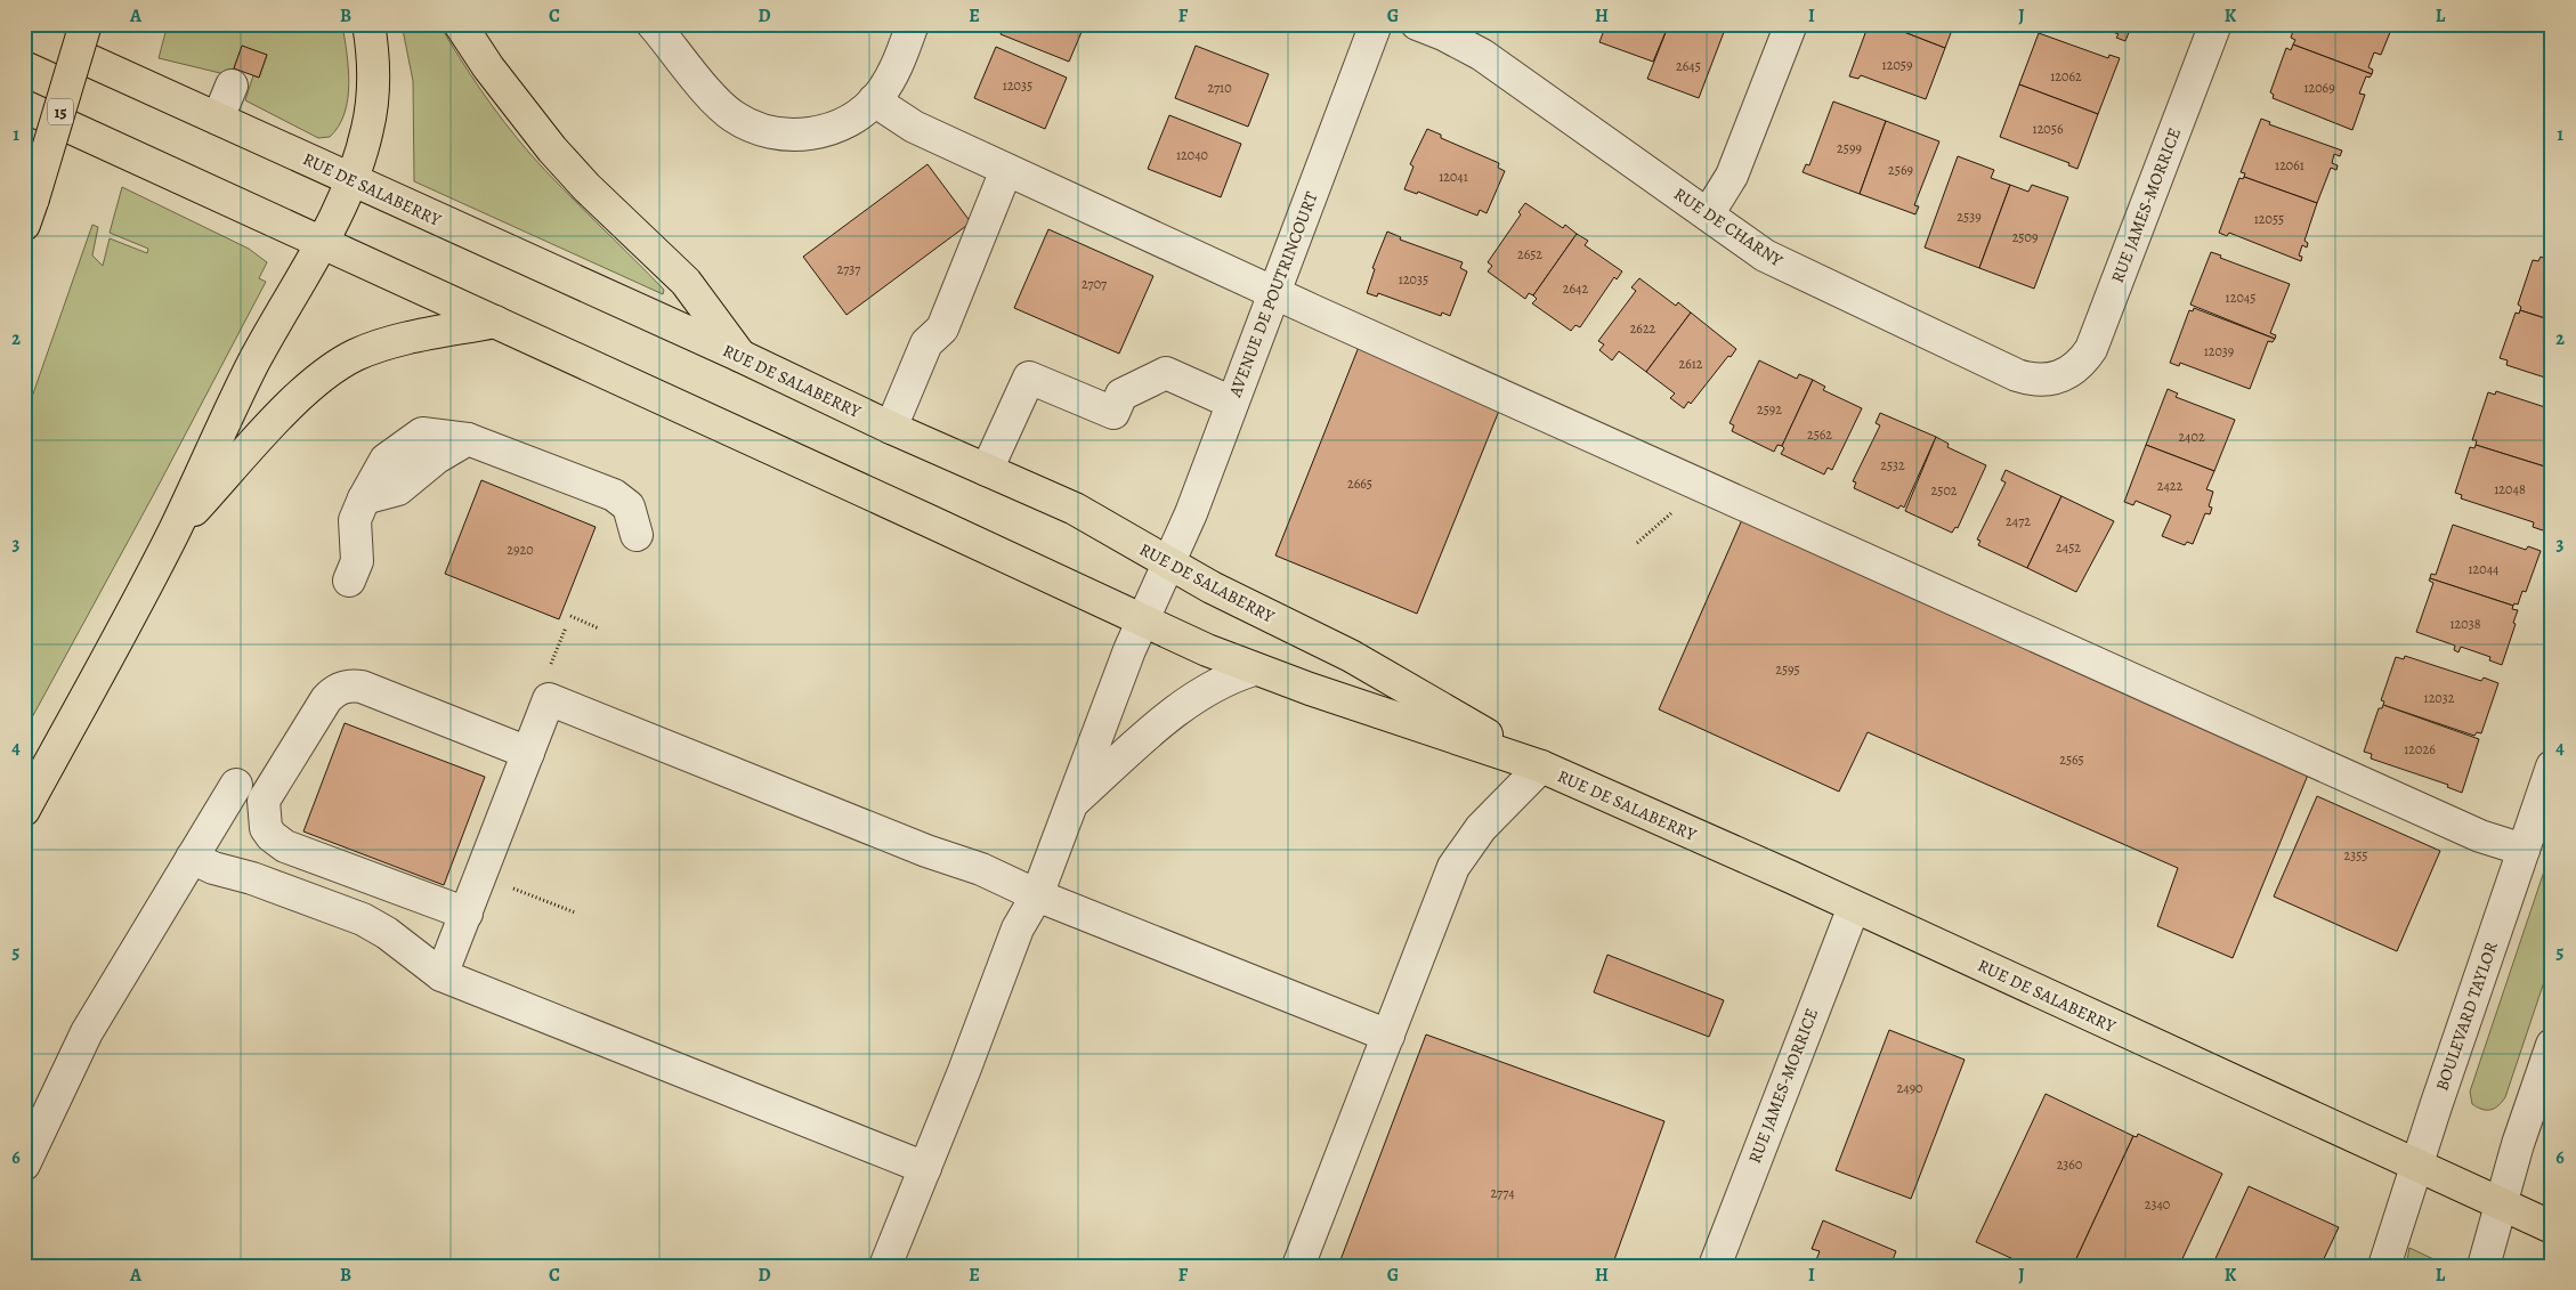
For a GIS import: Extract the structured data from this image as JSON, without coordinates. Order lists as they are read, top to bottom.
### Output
{
  "streets": {
    "main road": ["15", "RUE DE SALABERRY"],
    "street": [
      "RUE JAMES-MORRICE",
      "RUE DE CHARNY",
      "AVENUE DE POUTRINCOURT",
      "BOULEVARD TAYLOR"
    ]
  },
  "crossings": [
    ["RUE DE SALABERRY", "RUE JAMES-MORRICE"],
    ["RUE DE SALABERRY", "AVENUE DE POUTRINCOURT"],
    ["RUE DE SALABERRY", "BOULEVARD TAYLOR"],
    ["RUE JAMES-MORRICE", "RUE DE CHARNY"]
  ],
  "house_numbers": [
    "12059",
    "2645",
    "12062",
    "12035",
    "2710",
    "12069",
    "12056",
    "2599",
    "12040",
    "12061",
    "2569",
    "12041",
    "2539",
    "12055",
    "2509",
    "2652",
    "2737",
    "12035",
    "2707",
    "2642",
    "12045",
    "2622",
    "12039",
    "2612",
    "2592",
    "2562",
    "2402",
    "2532",
    "2665",
    "2422",
    "12048",
    "2502",
    "2472",
    "2452",
    "2920",
    "12044",
    "12038",
    "2595",
    "12032",
    "12026",
    "2565",
    "2355",
    "2490",
    "2360",
    "2774",
    "2340"
  ],
  "grid": {
    "columns": [
      "A",
      "B",
      "C",
      "D",
      "E",
      "F",
      "G",
      "H",
      "I",
      "J",
      "K",
      "L"
    ],
    "rows": [
      "1",
      "2",
      "3",
      "4",
      "5",
      "6"
    ]
  }
}
